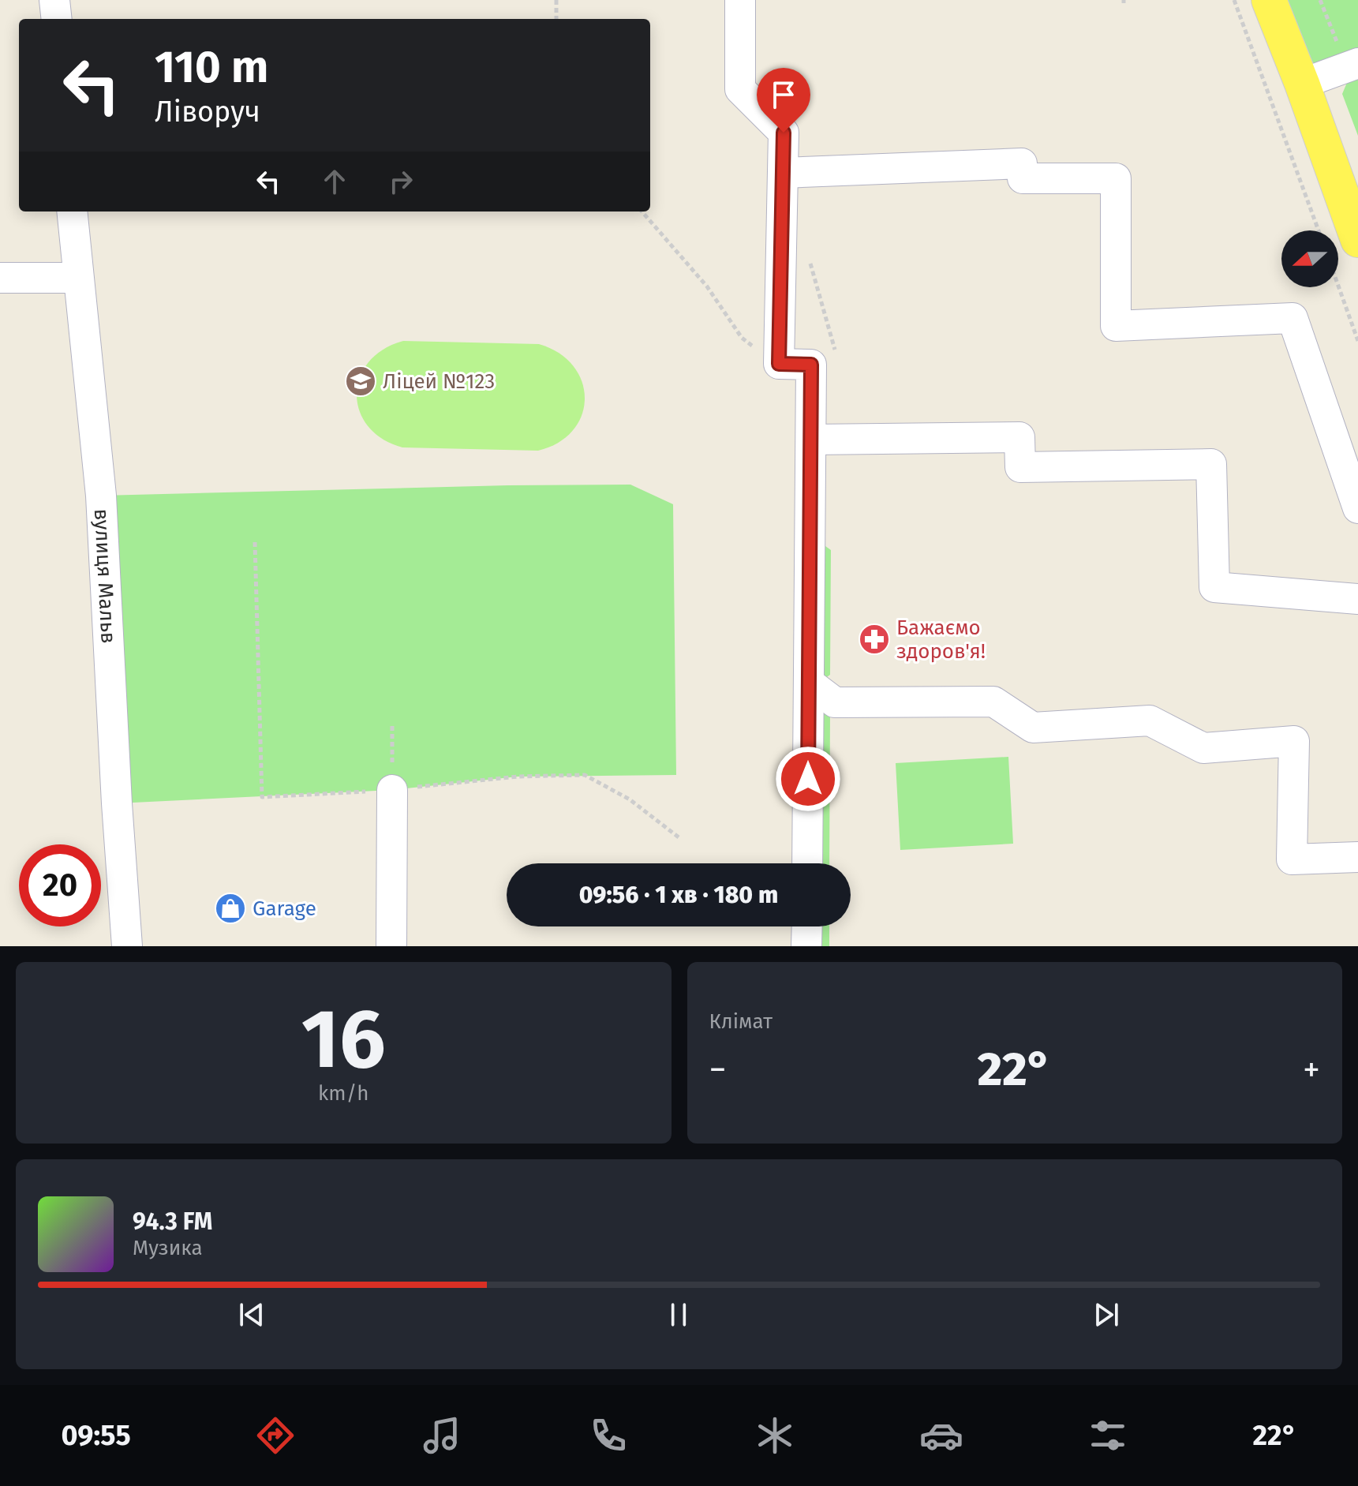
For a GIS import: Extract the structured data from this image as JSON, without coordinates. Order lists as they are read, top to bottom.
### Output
{
  "streets": {
    "street": ["вулиця Мальв"]
  },
  "places": {
    "school or university": ["Ліцей №123"],
    "pharmacy": ["Бажаємо здоров'я!"],
    "shop": ["Garage"]
  },
  "north": "left",
  "page": {
    "turn": ["110 m", "Ліворуч"],
    "limit": "20",
    "trip": "09:56 · 1 хв · 180 m",
    "tile": [
      ["16", "km/h"],
      "Клімат"
    ],
    "heat": ["−", "22°", "+"],
    "song": ["94.3 FM", "Музика"],
    "tabs": ["09:55", "22°"]
  }
}
